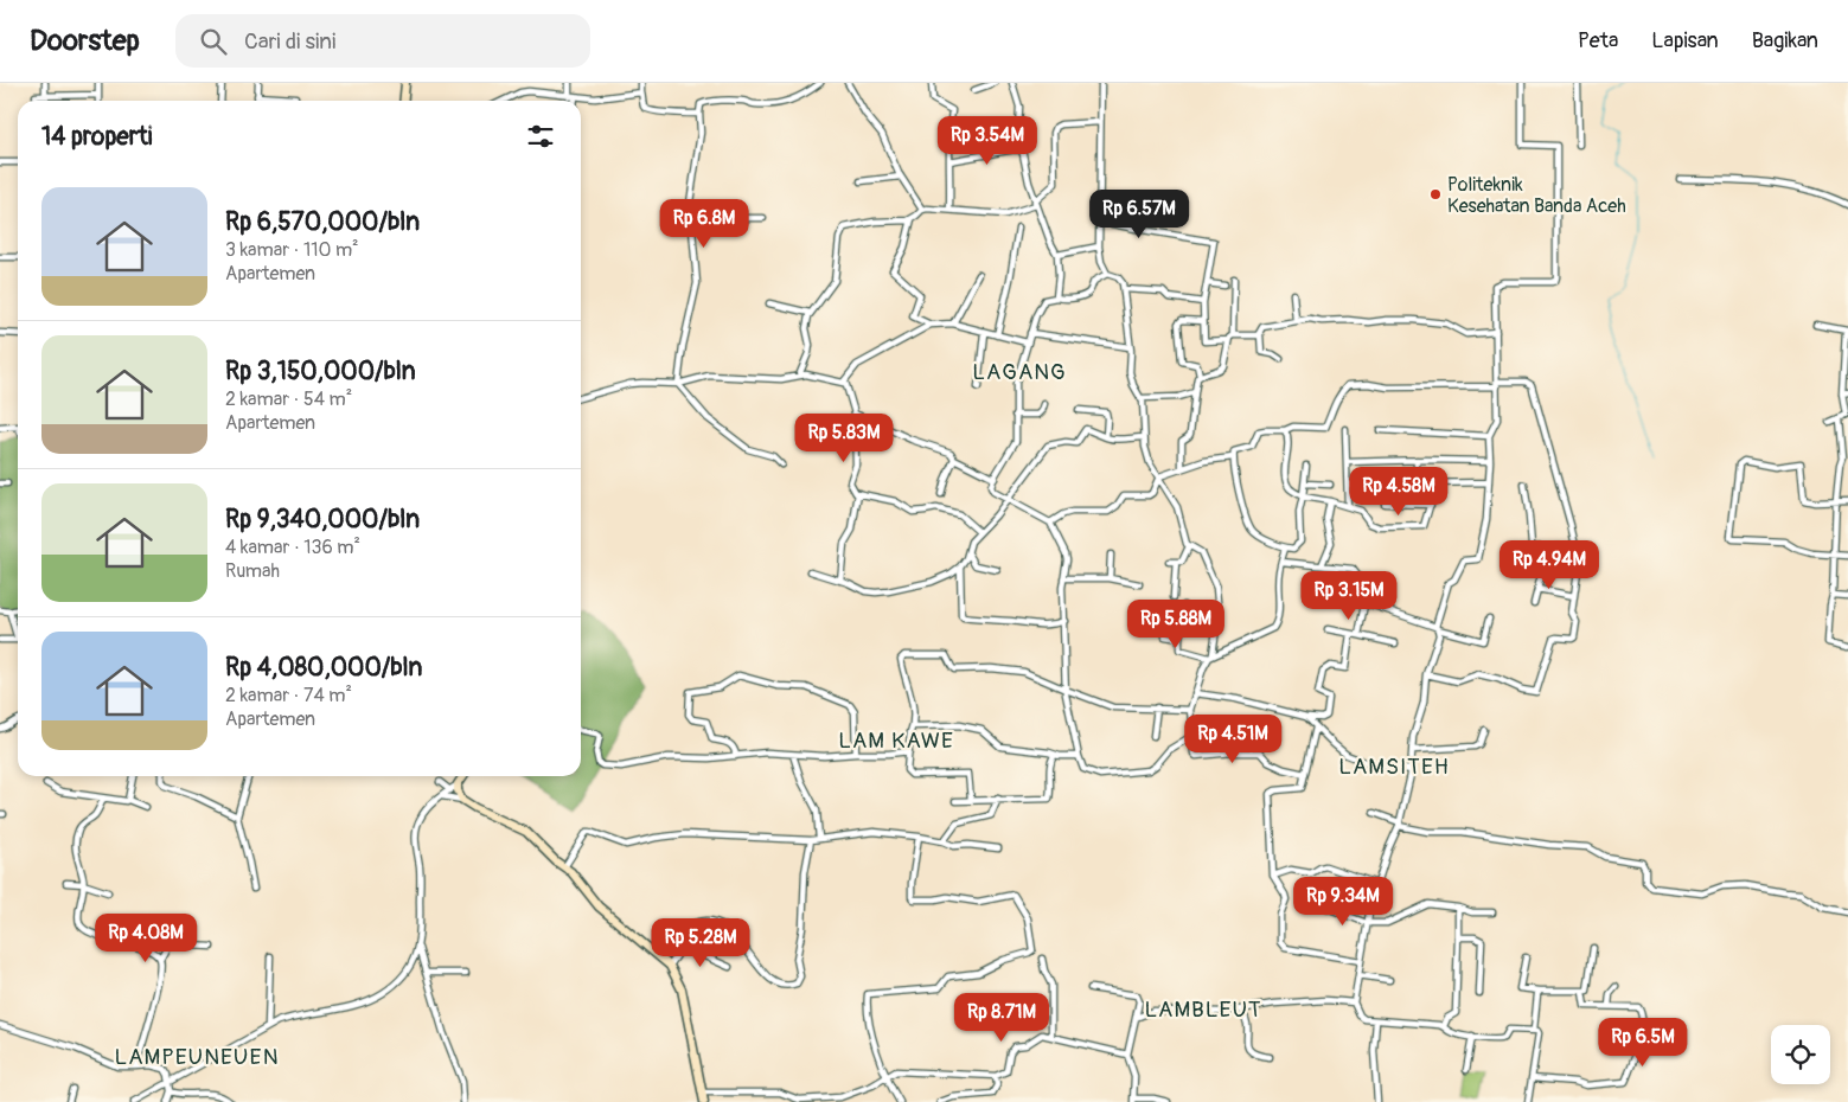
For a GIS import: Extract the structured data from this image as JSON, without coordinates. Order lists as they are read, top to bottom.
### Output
{
  "districts": [
    "LAGANG",
    "LAM KAWE",
    "LAMSITEH",
    "LAMBLEUT",
    "LAMPEUNEUEN"
  ],
  "places": ["Politeknik Kesehatan Banda Aceh"],
  "page": {
    "header": "Doorstep",
    "search": "Cari di sini",
    "nav": ["Peta", "Lapisan", "Bagikan"],
    "heading": "14 properti",
    "price": [
      "Rp 3.54M",
      "Rp 6.57M",
      "Rp 6.8M",
      "Rp 5.83M",
      "Rp 4.58M",
      "Rp 4.94M",
      "Rp 3.15M",
      "Rp 5.88M",
      "Rp 4.51M",
      "Rp 9.34M",
      "Rp 4.08M",
      "Rp 5.28M",
      "Rp 8.71M",
      "Rp 6.5M"
    ],
    "list": [
      {
        "name": "Rp 6,570,000/bln",
        "note": "3 kamar · 110 m² · Apartemen"
      },
      {
        "name": "Rp 3,150,000/bln",
        "note": "2 kamar · 54 m² · Apartemen"
      },
      {
        "name": "Rp 9,340,000/bln",
        "note": "4 kamar · 136 m² · Rumah"
      },
      {
        "name": "Rp 4,080,000/bln",
        "note": "2 kamar · 74 m² · Apartemen"
      }
    ]
  }
}
